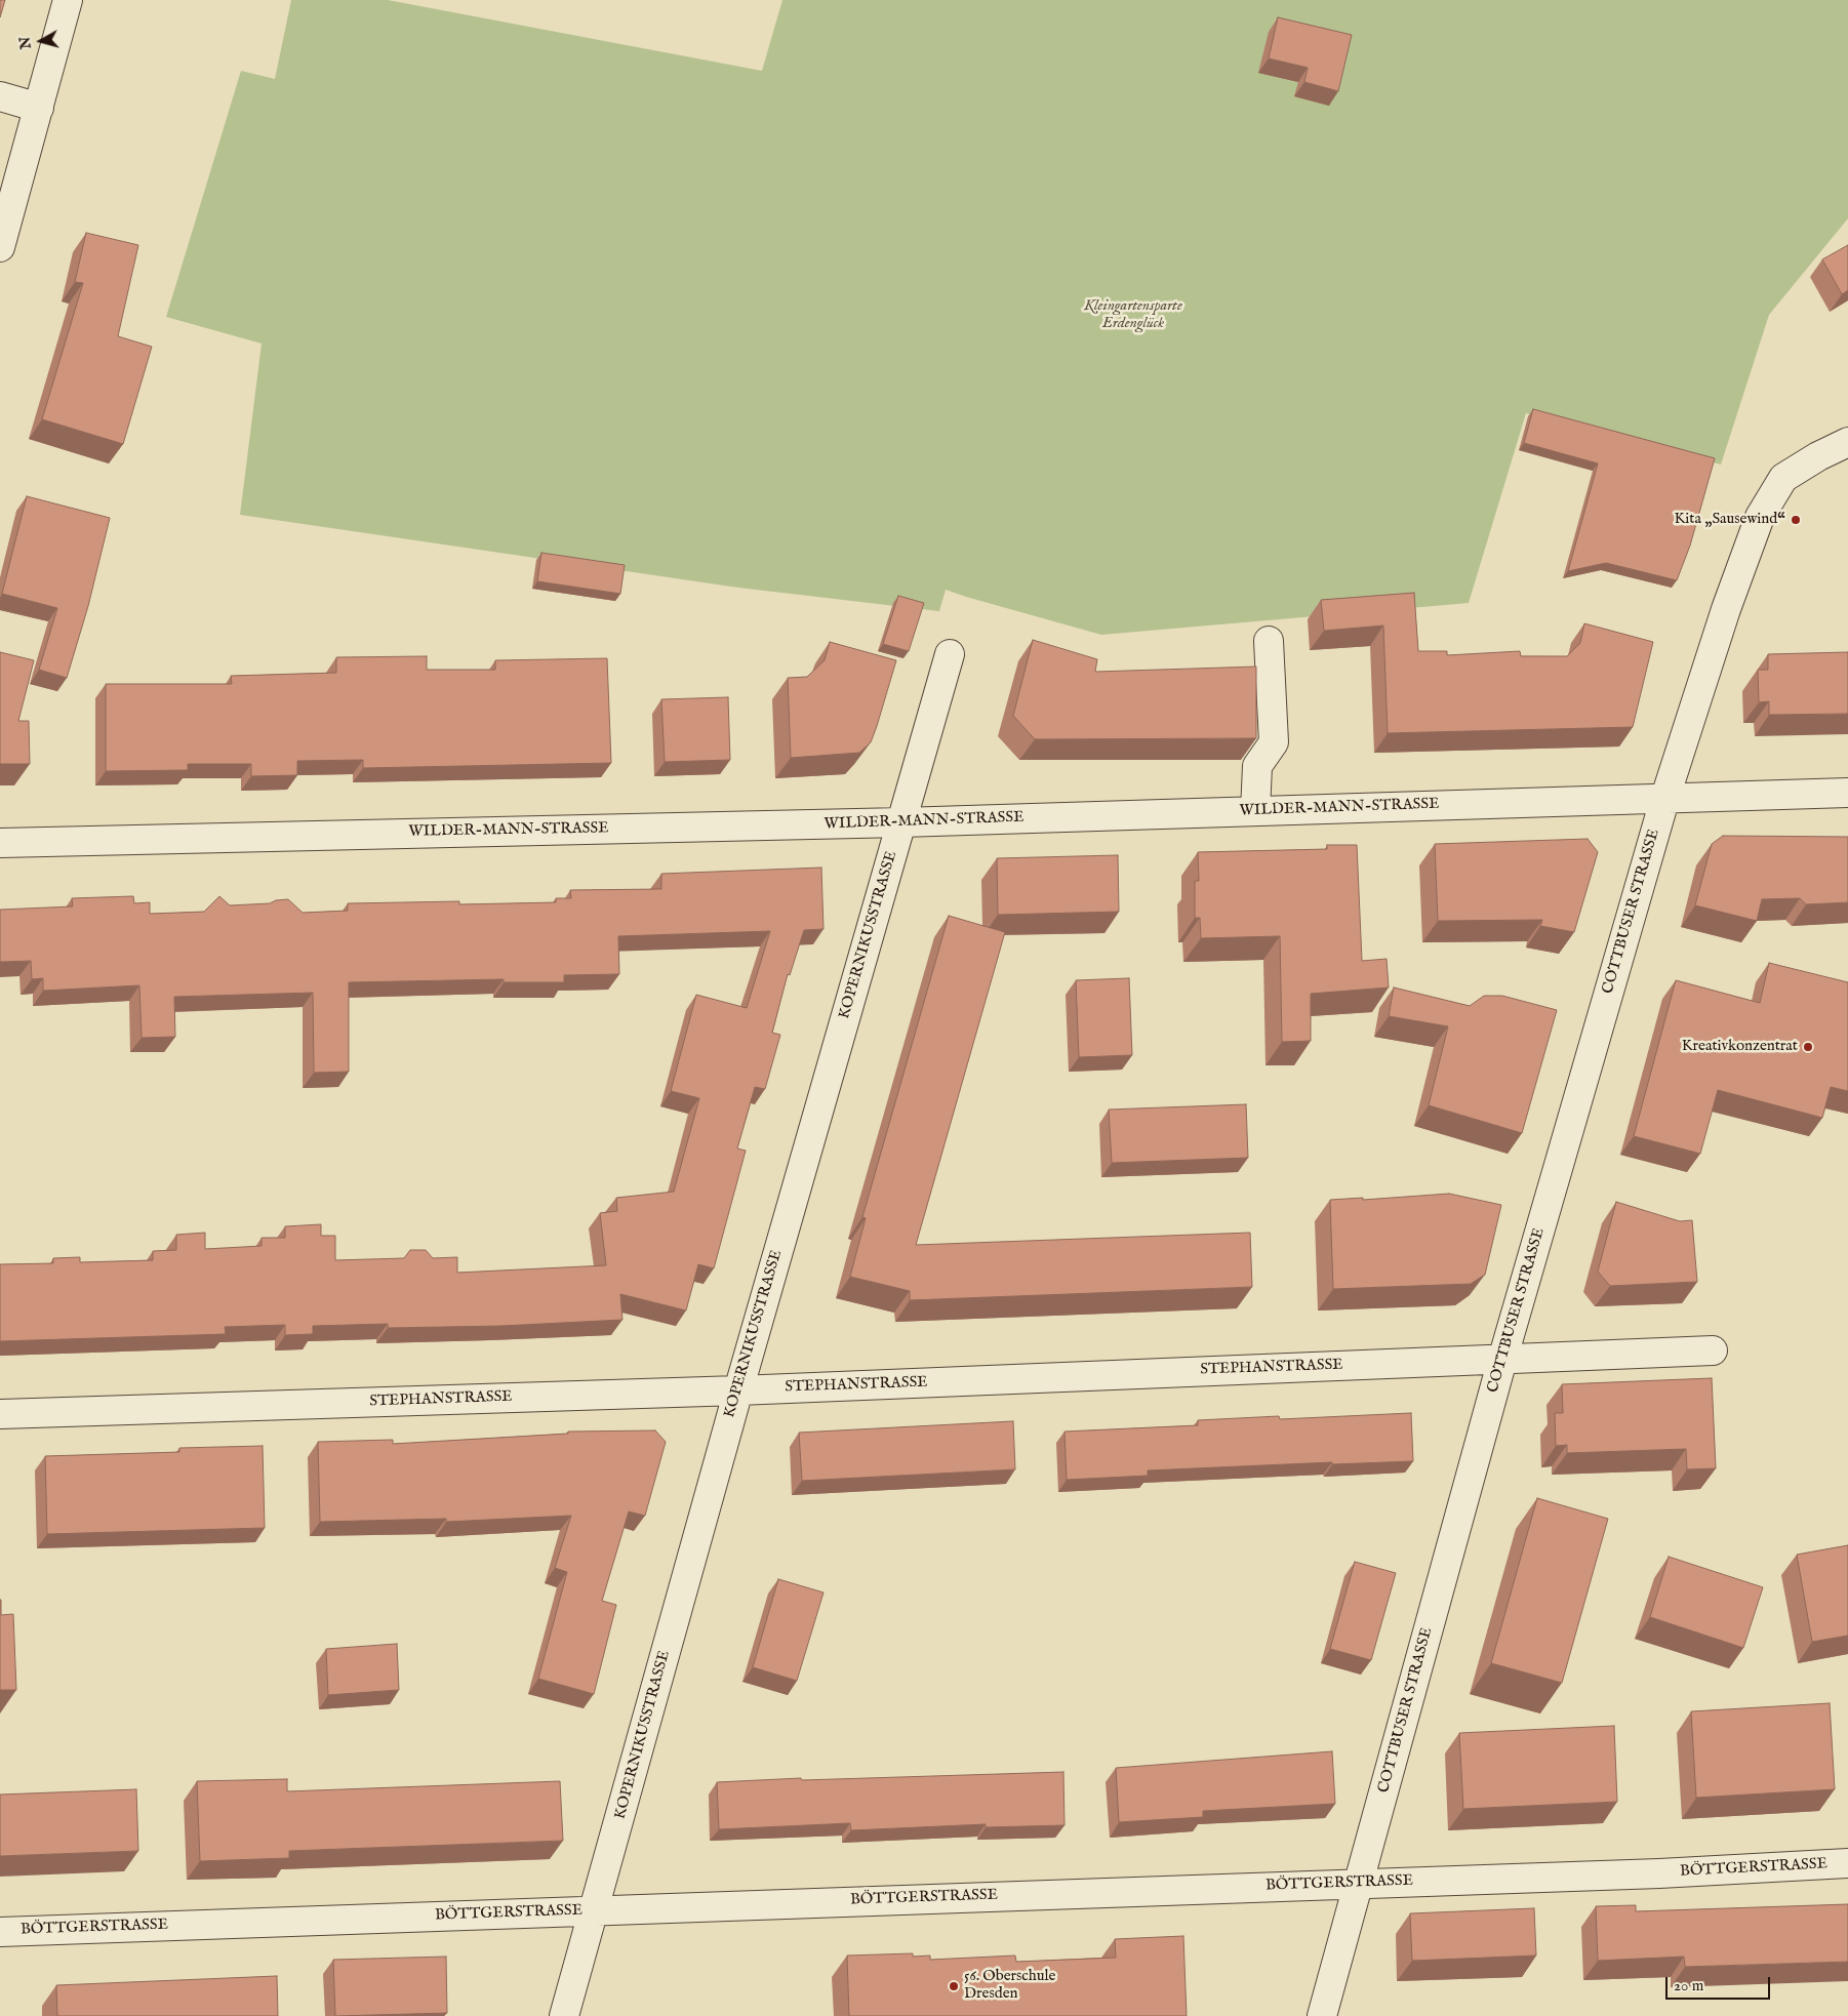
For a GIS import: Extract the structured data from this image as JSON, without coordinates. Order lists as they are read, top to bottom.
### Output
{
  "streets": {
    "street": [
      "WILDER-MANN-STRASSE",
      "COTTBUSER STRASSE",
      "KOPERNIKUSSTRASSE",
      "STEPHANSTRASSE",
      "BÖTTGERSTRASSE"
    ]
  },
  "crossings": [
    ["WILDER-MANN-STRASSE", "COTTBUSER STRASSE"],
    ["WILDER-MANN-STRASSE", "KOPERNIKUSSTRASSE"],
    ["COTTBUSER STRASSE", "STEPHANSTRASSE"],
    ["COTTBUSER STRASSE", "BÖTTGERSTRASSE"],
    ["KOPERNIKUSSTRASSE", "STEPHANSTRASSE"],
    ["KOPERNIKUSSTRASSE", "BÖTTGERSTRASSE"]
  ],
  "parks": ["Kleingartensparte Erdenglück"],
  "places": ["Kita „Sausewind“", "Kreativkonzentrat", "56. Oberschule Dresden"],
  "scale_bar": "20 m",
  "north": "left"
}
